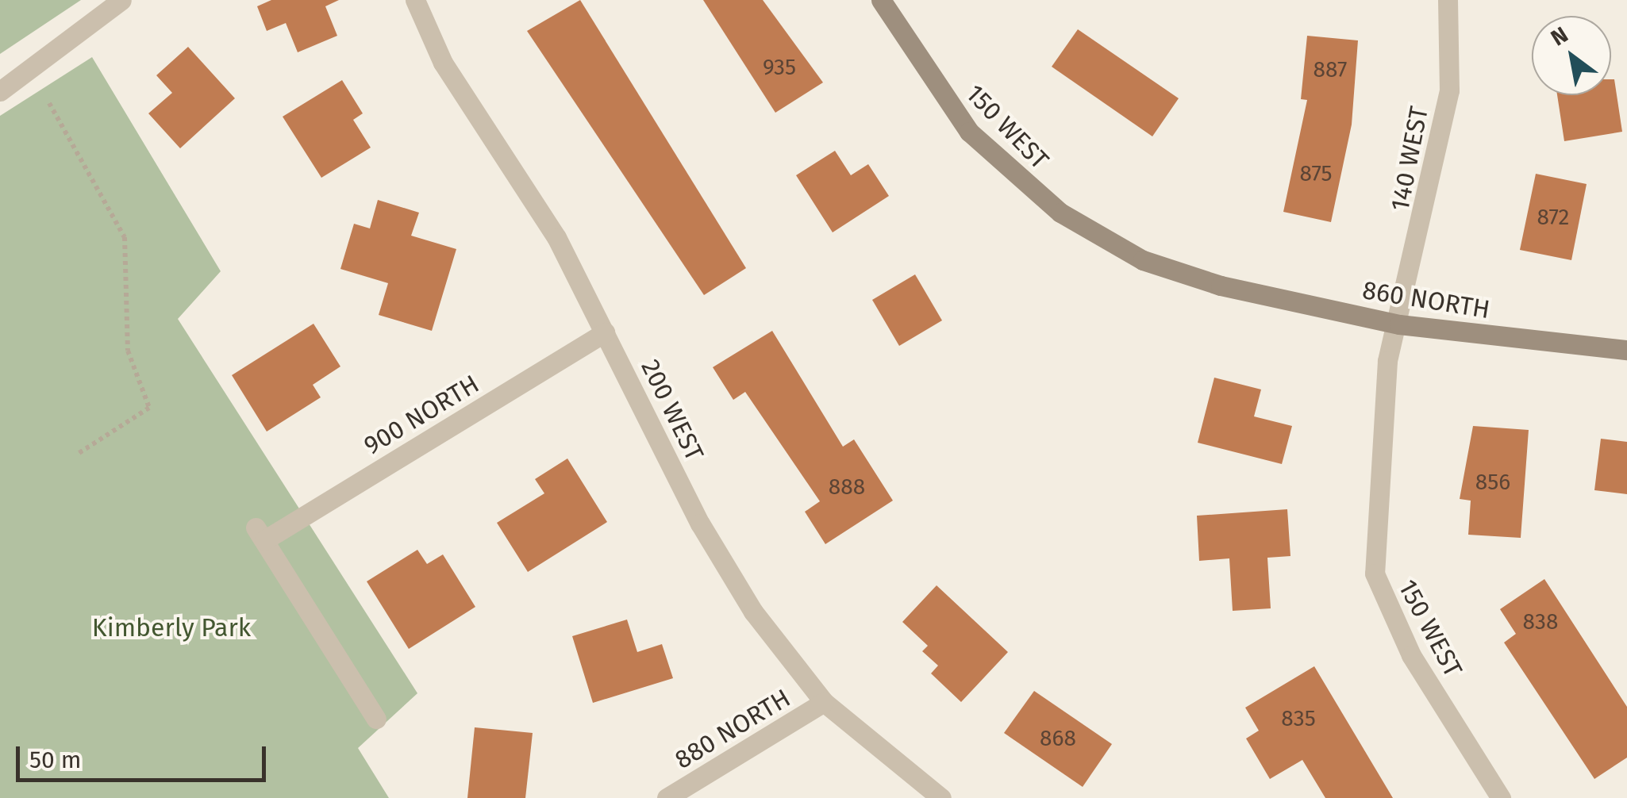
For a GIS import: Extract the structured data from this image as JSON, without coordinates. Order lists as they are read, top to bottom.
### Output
{
  "streets": {
    "street": [
      "150 WEST",
      "140 WEST",
      "860 NORTH",
      "200 WEST",
      "900 NORTH",
      "880 NORTH"
    ]
  },
  "crossings": [
    ["150 WEST", "140 WEST"],
    ["150 WEST", "860 NORTH"],
    ["140 WEST", "860 NORTH"],
    ["200 WEST", "900 NORTH"],
    ["200 WEST", "880 NORTH"]
  ],
  "parks": ["Kimberly Park"],
  "house_numbers": [
    "935",
    "887",
    "875",
    "872",
    "856",
    "888",
    "838",
    "835",
    "868"
  ],
  "scale_bar": "50 m",
  "north": "top left"
}
